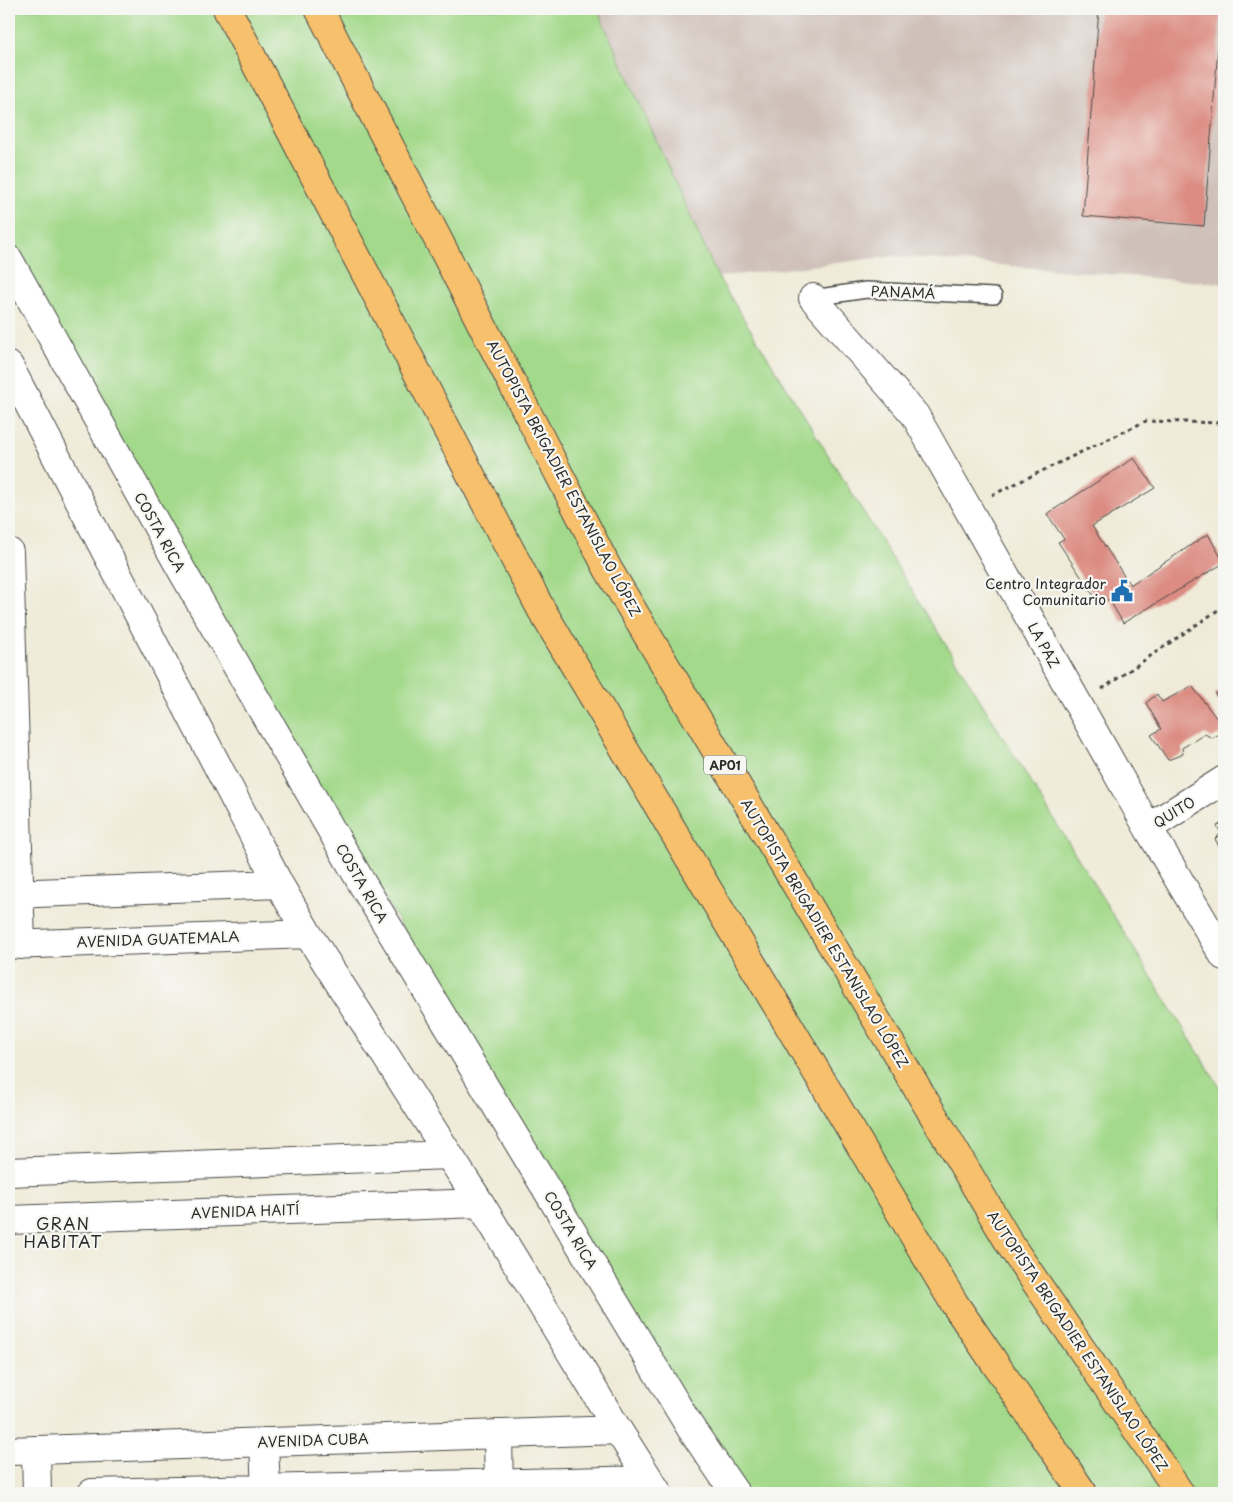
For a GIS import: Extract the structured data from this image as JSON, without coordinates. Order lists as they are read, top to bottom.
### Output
{
  "streets": {
    "highway": ["AUTOPISTA BRIGADIER ESTANISLAO LÓPEZ", "AP01"],
    "street": [
      "COSTA RICA",
      "LA PAZ",
      "QUITO",
      "AVENIDA GUATEMALA",
      "AVENIDA HAITÍ",
      "AVENIDA CUBA"
    ],
    "lane": ["PANAMÁ"]
  },
  "crossings": [
    ["PANAMÁ", "LA PAZ"],
    ["LA PAZ", "QUITO"]
  ],
  "districts": ["GRAN HABITAT"],
  "places": {
    "public building": ["Centro Integrador Comunitario"]
  }
}
